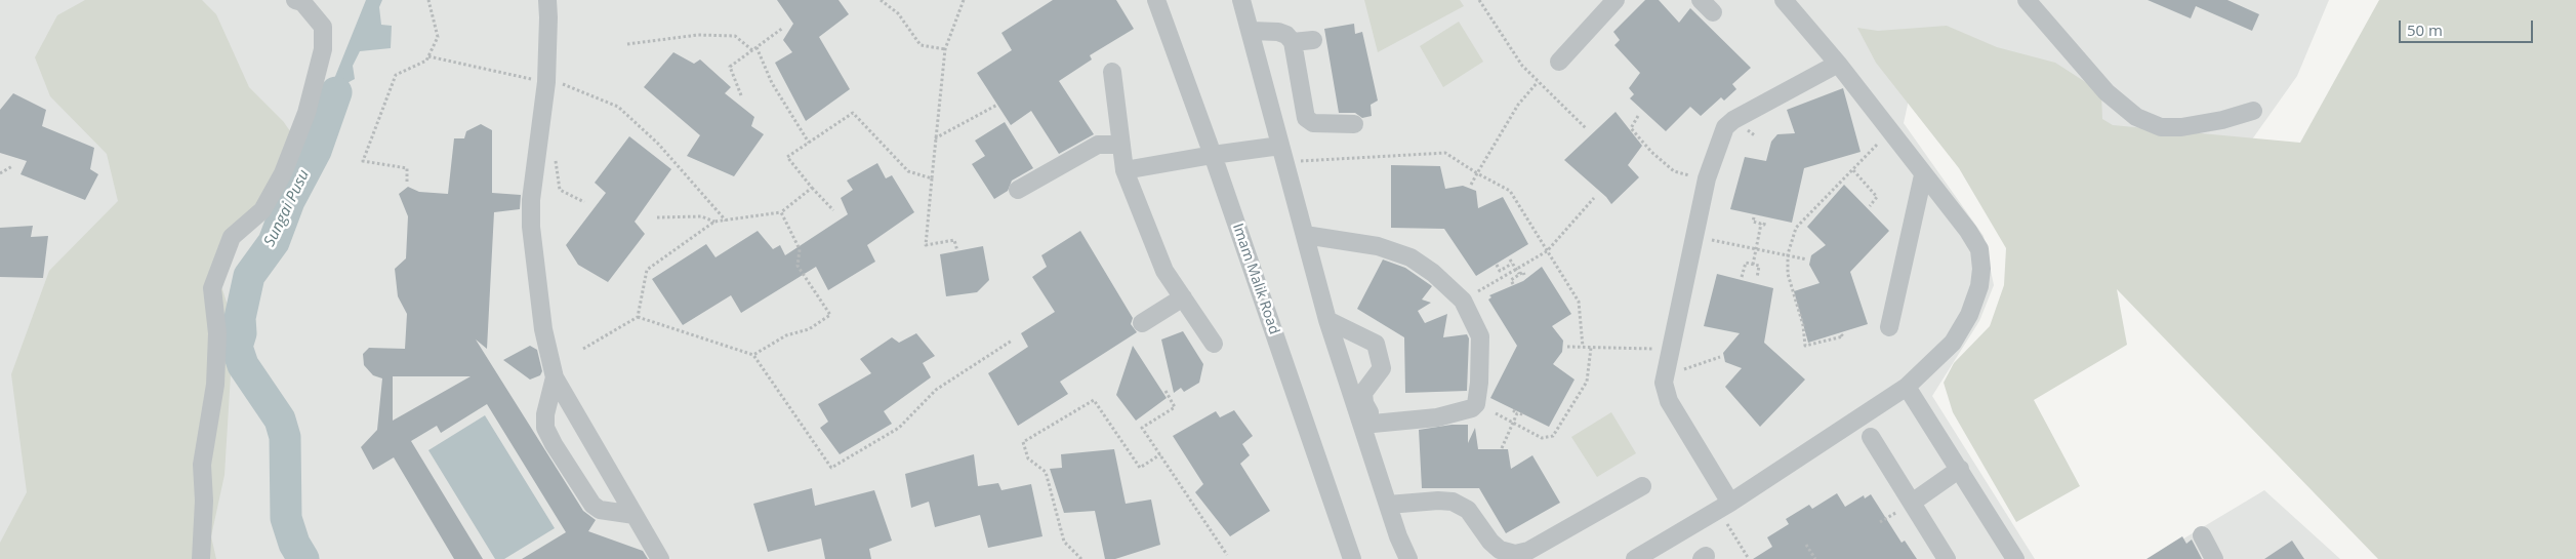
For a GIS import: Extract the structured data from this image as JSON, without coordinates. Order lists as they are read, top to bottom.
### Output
{
  "streets": {
    "lane": ["Imam Malik Road"]
  },
  "water": ["Sungai Pusu"],
  "scale_bar": "50 m"
}
